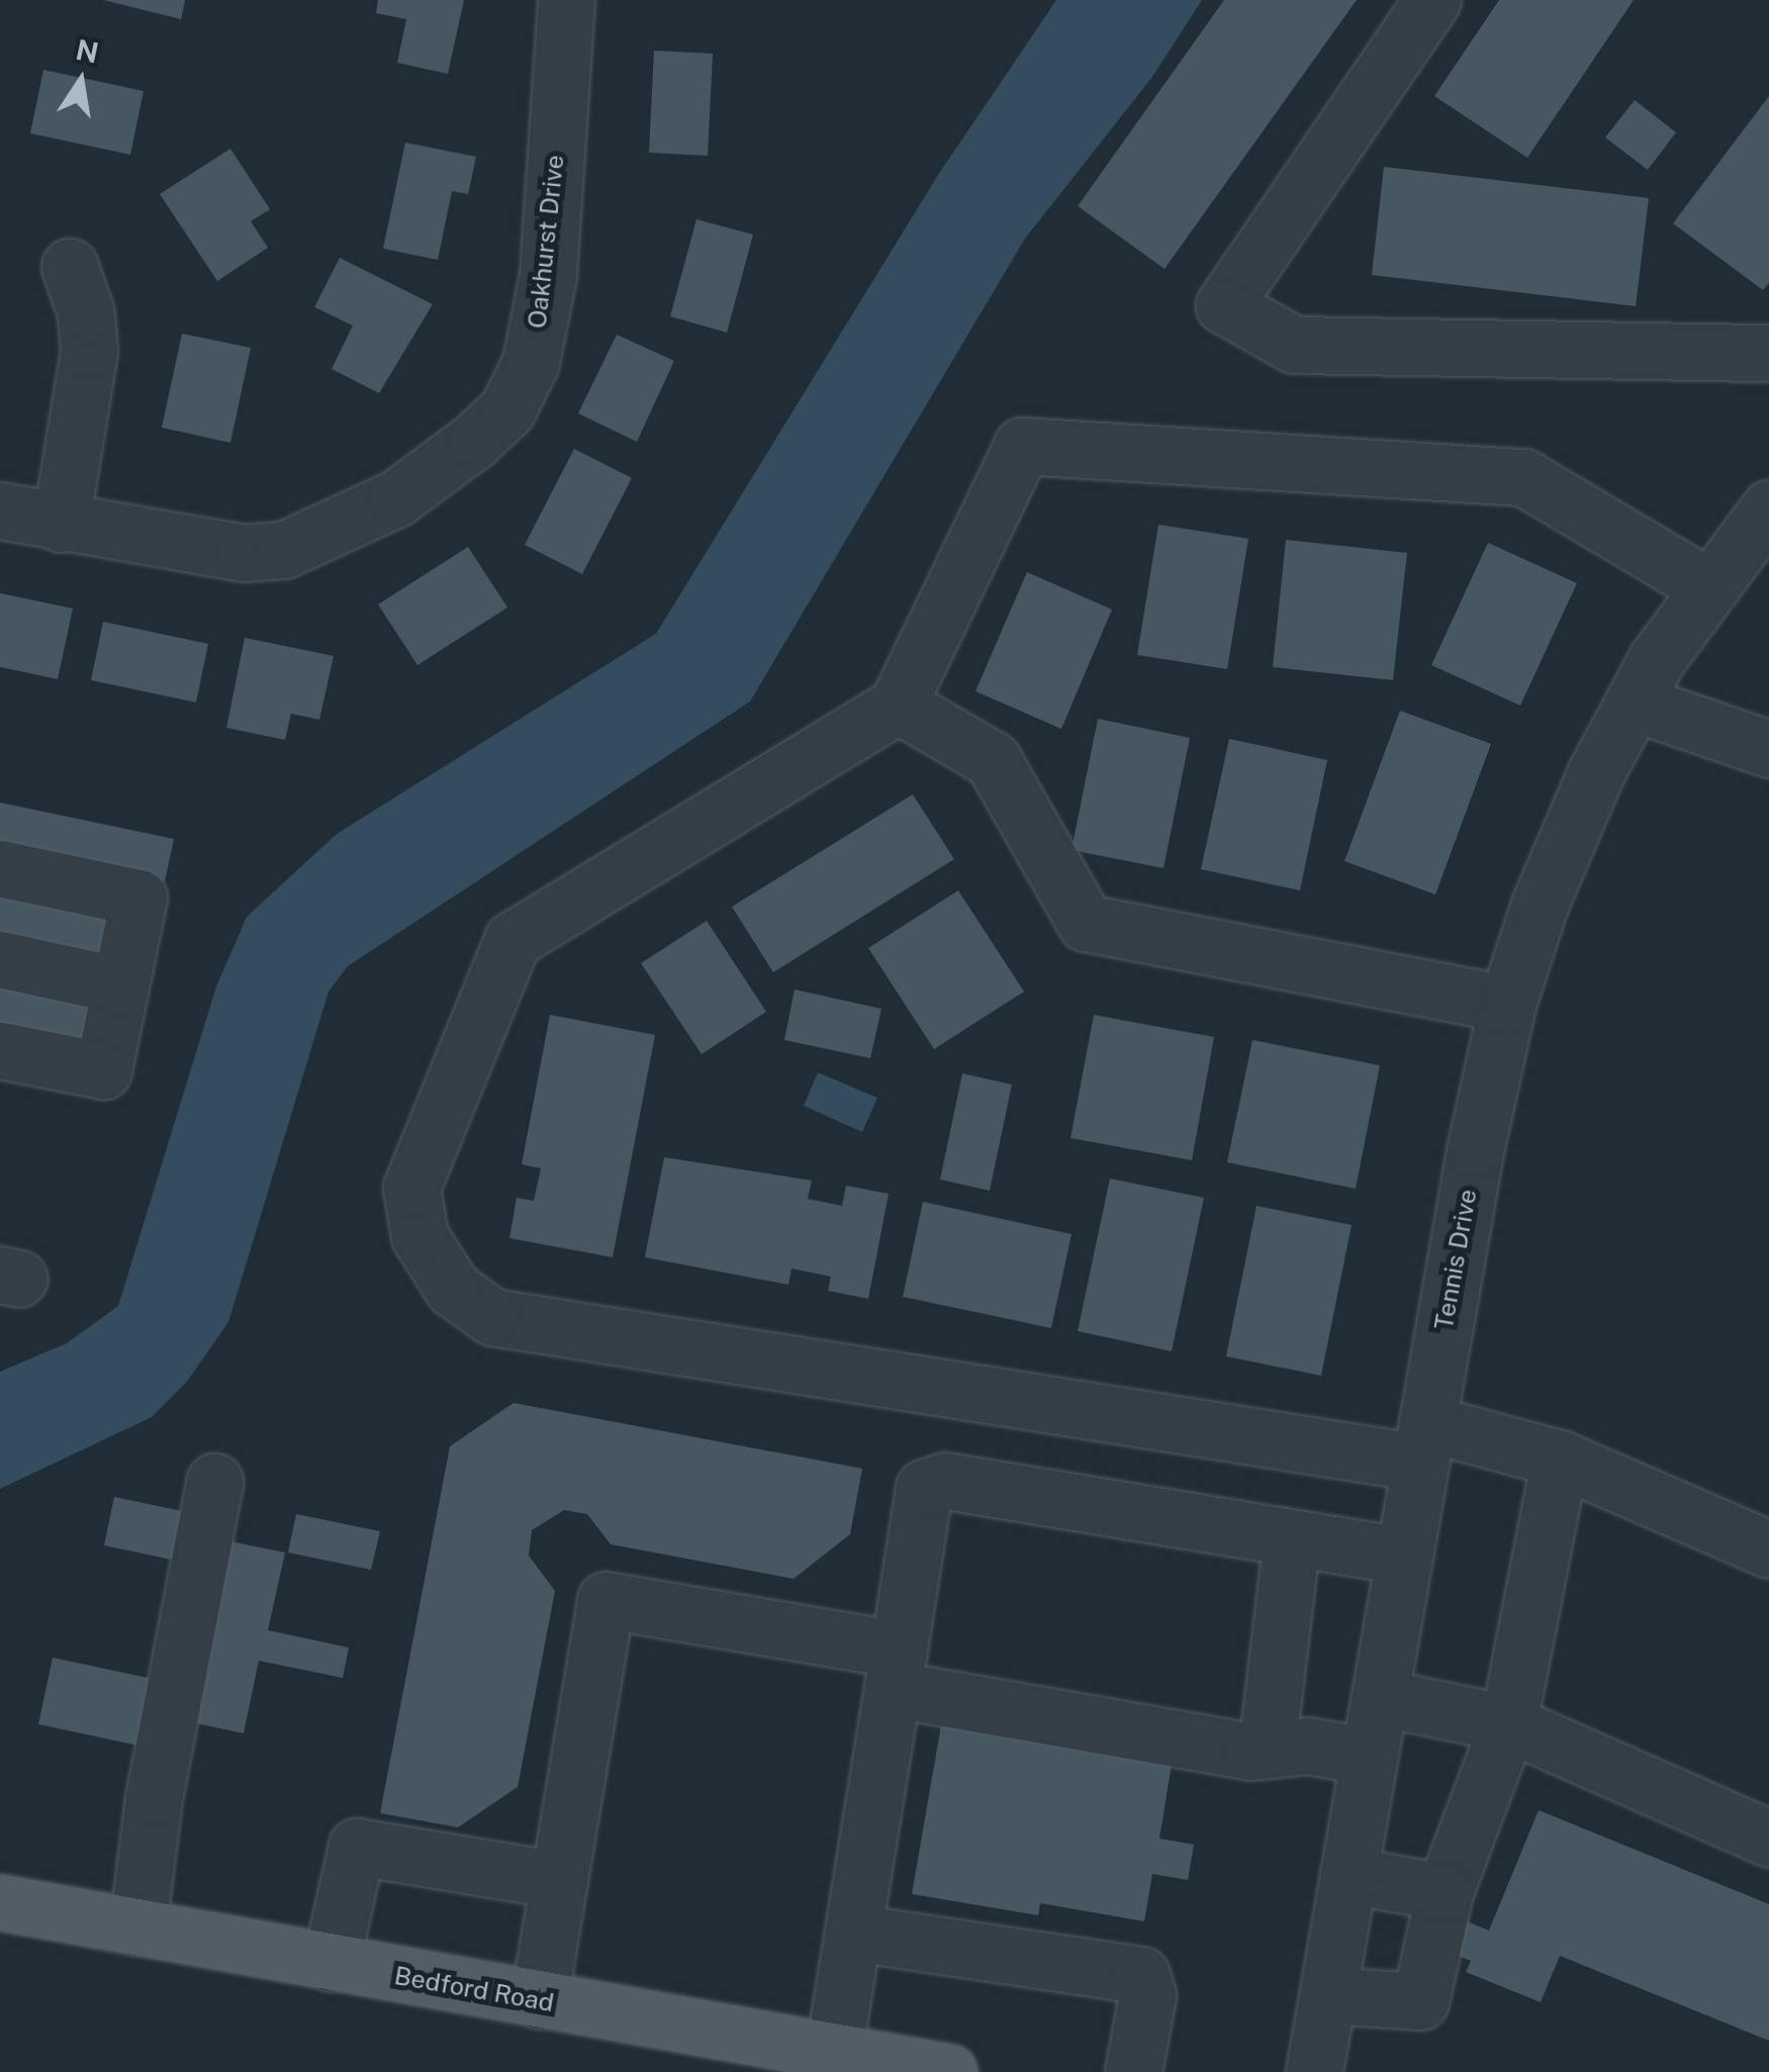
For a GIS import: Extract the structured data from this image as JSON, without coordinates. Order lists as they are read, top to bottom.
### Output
{
  "streets": {
    "main road": ["Bedford Road"],
    "street": ["Oakhurst Drive", "Tennis Drive"]
  },
  "north": "top"
}
